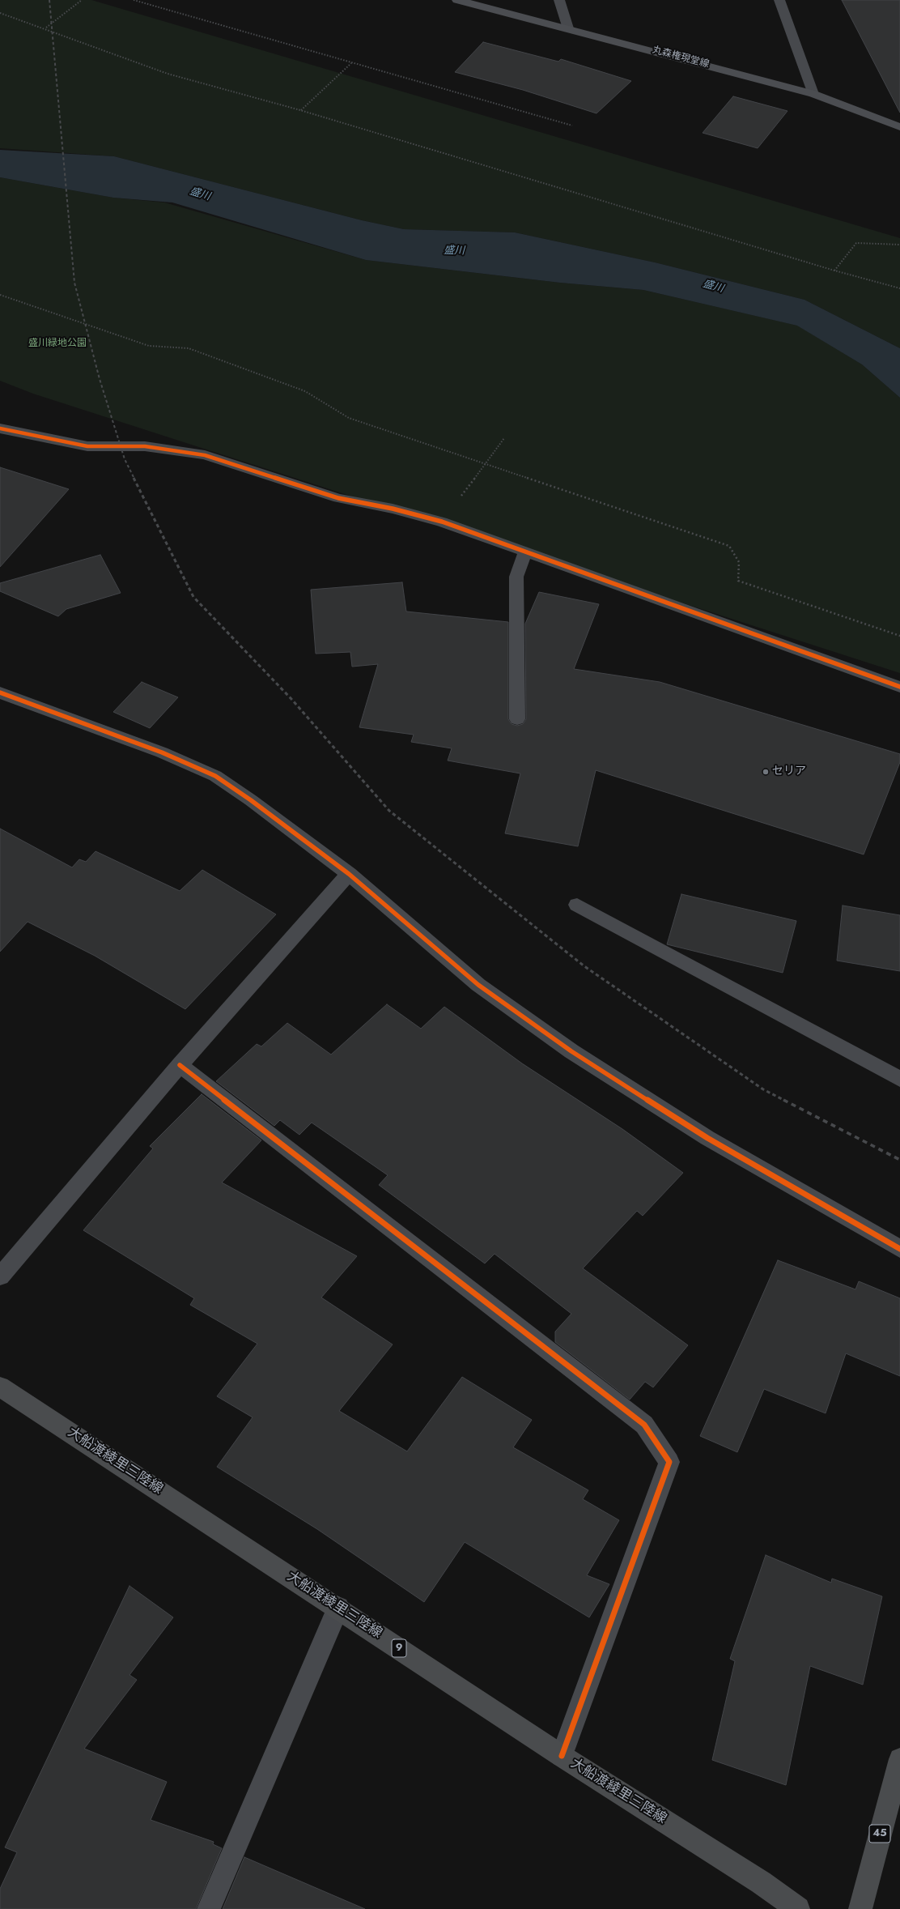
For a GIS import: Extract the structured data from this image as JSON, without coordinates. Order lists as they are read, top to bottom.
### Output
{
  "streets": {
    "main road": [
      "丸森権現堂線",
      "大船渡綾里三陸線",
      "9",
      "45"
    ]
  },
  "water": ["盛川"],
  "parks": ["盛川緑地公園"],
  "places": ["セリア"]
}
